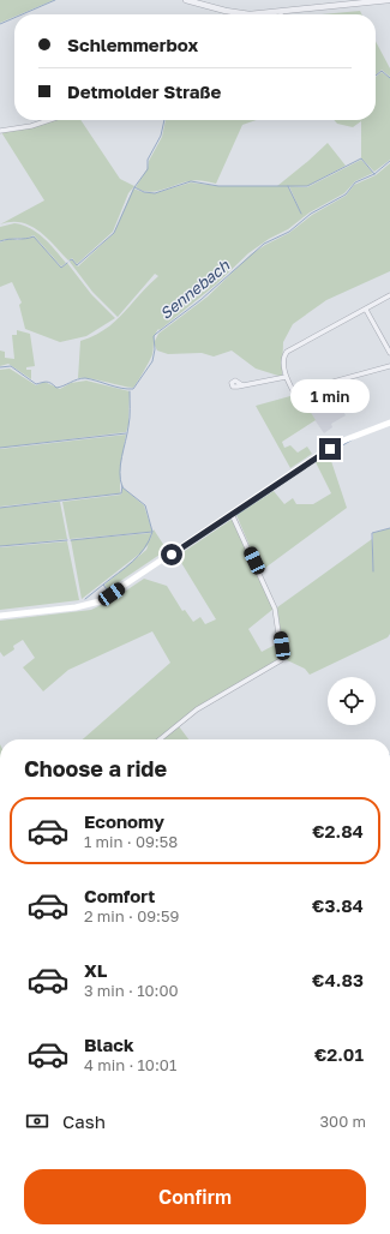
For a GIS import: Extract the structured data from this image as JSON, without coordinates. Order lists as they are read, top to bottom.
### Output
{
  "water": ["Sennebach"],
  "page": {
    "banner": ["Schlemmerbox", "Detmolder Straße"],
    "bubble": "1 min",
    "heading": "Choose a ride",
    "list": [
      {
        "name": "Economy",
        "note": "1 min · 09:58",
        "value": "€2.84"
      },
      {
        "name": "Comfort",
        "note": "2 min · 09:59",
        "value": "€3.84"
      },
      {
        "name": "XL",
        "note": "3 min · 10:00",
        "value": "€4.83"
      },
      {
        "name": "Black",
        "note": "4 min · 10:01",
        "value": "€2.01"
      }
    ],
    "pay": ["Cash", "300 m"],
    "buttons": "Confirm"
  }
}
